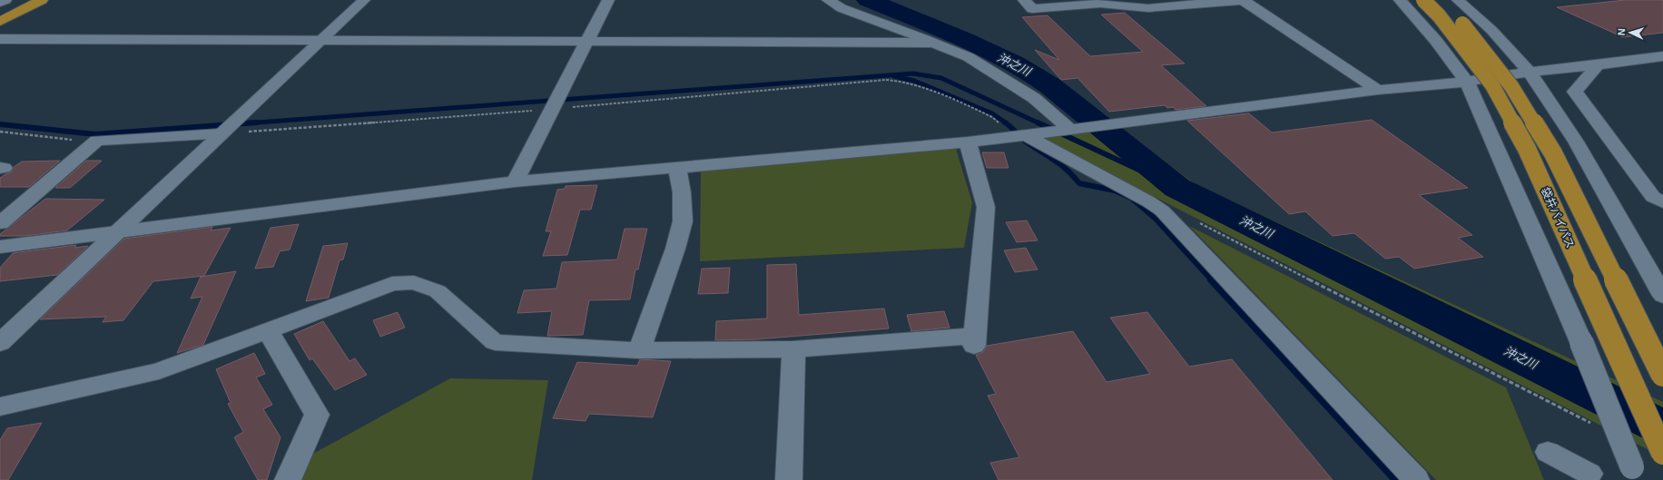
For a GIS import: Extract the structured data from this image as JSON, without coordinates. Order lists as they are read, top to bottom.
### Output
{
  "streets": {
    "highway": ["袋井バイパス"]
  },
  "water": ["沖之川"],
  "north": "left"
}
